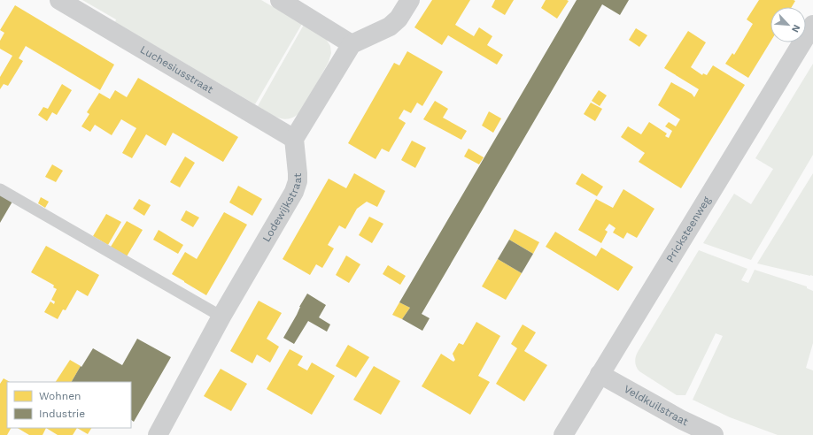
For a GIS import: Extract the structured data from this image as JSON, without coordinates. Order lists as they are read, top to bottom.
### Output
{
  "streets": {
    "street": [
      "Luchesiusstraat",
      "Lodewijkstraat",
      "Pricksteenweg",
      "Veldkuilstraat"
    ]
  },
  "crossings": [
    ["Luchesiusstraat", "Lodewijkstraat"],
    ["Pricksteenweg", "Veldkuilstraat"]
  ],
  "legend": ["Wohnen", "Industrie"],
  "north": "bottom right"
}
